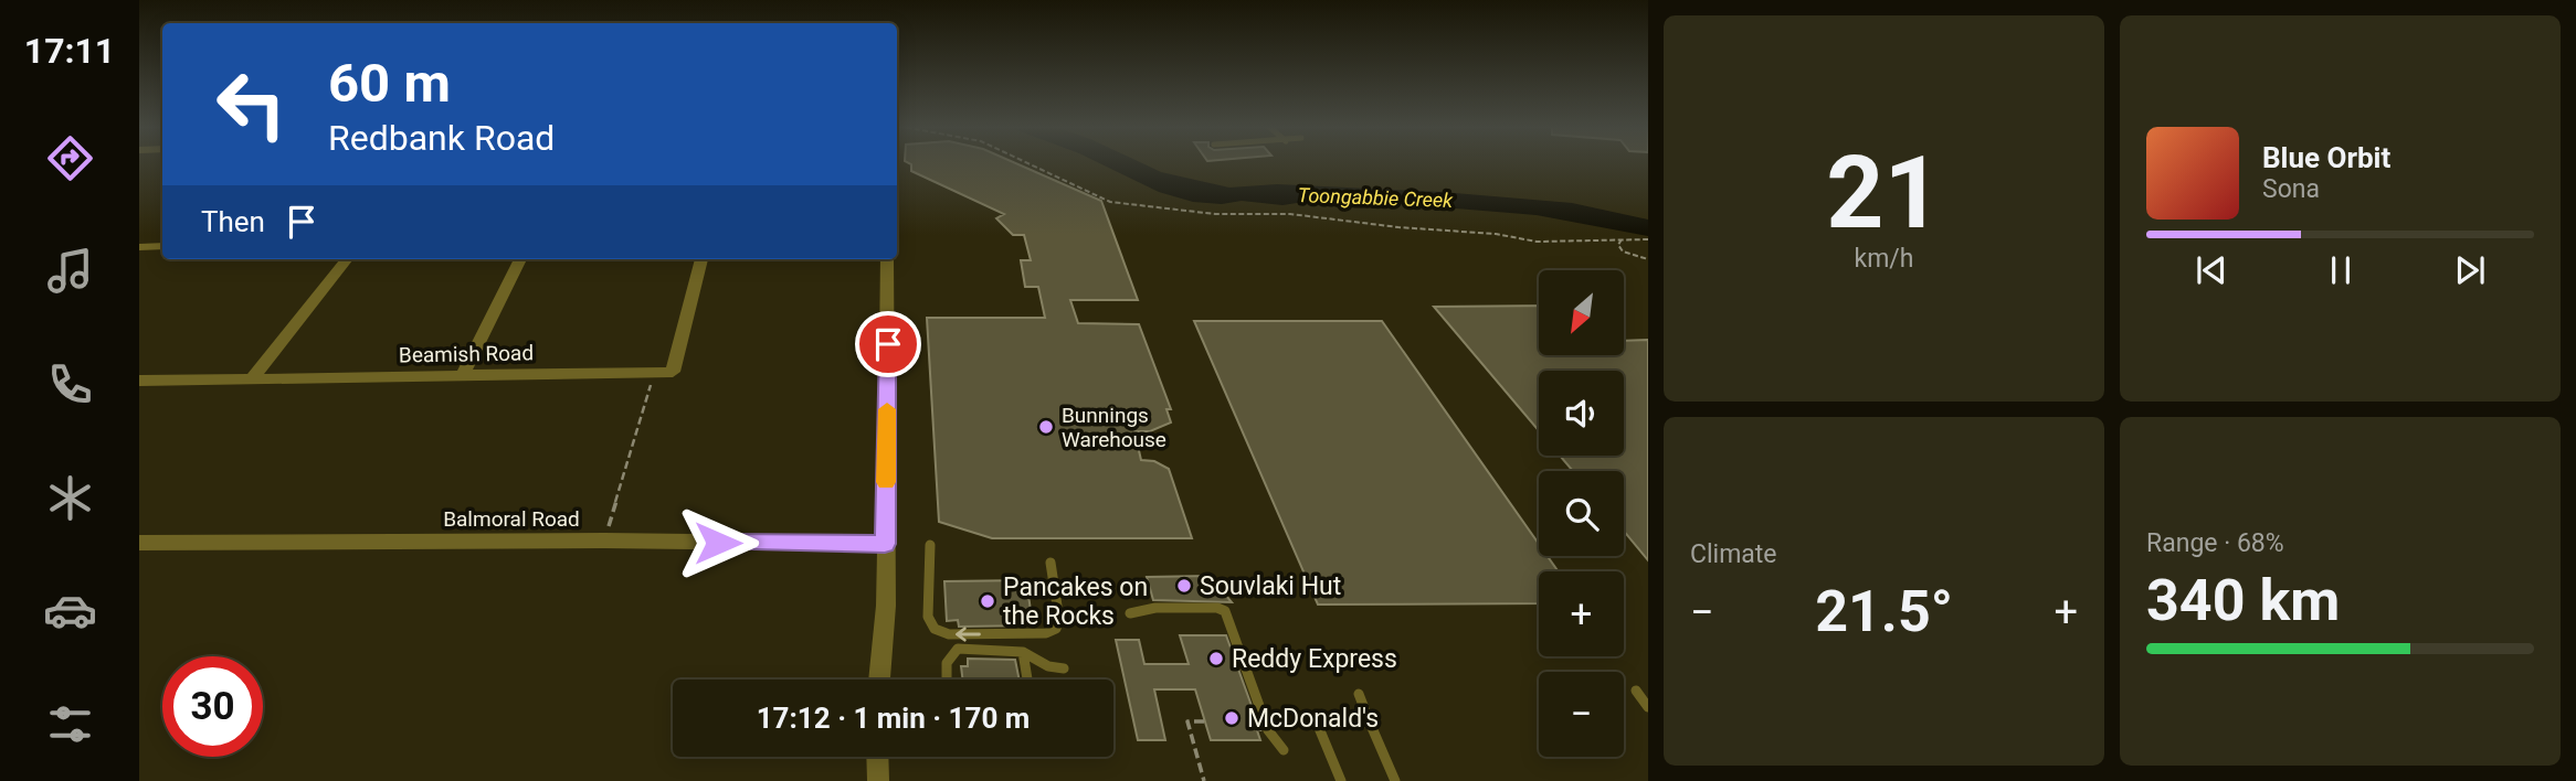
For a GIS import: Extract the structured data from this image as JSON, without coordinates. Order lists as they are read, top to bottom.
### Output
{
  "streets": {
    "street": ["Beamish Road", "Balmoral Road"]
  },
  "water": ["Toongabbie Creek"],
  "places": [
    "Bunnings Warehouse",
    "Souvlaki Hut",
    "Pancakes on the Rocks",
    "Reddy Express",
    "McDonald's"
  ],
  "north": "bottom left",
  "page": {
    "tabs": "17:11",
    "tile": [
      ["21", "km/h"],
      "Climate",
      ["Range · 68%", "340 km"]
    ],
    "turn": ["60 m", "Redbank Road"],
    "song": ["Blue Orbit", "Sona"],
    "then": "Then",
    "map_buttons": ["+", "−"],
    "heat": ["−", "21.5°", "+"],
    "limit": "30",
    "trip": "17:12 · 1 min · 170 m"
  }
}
